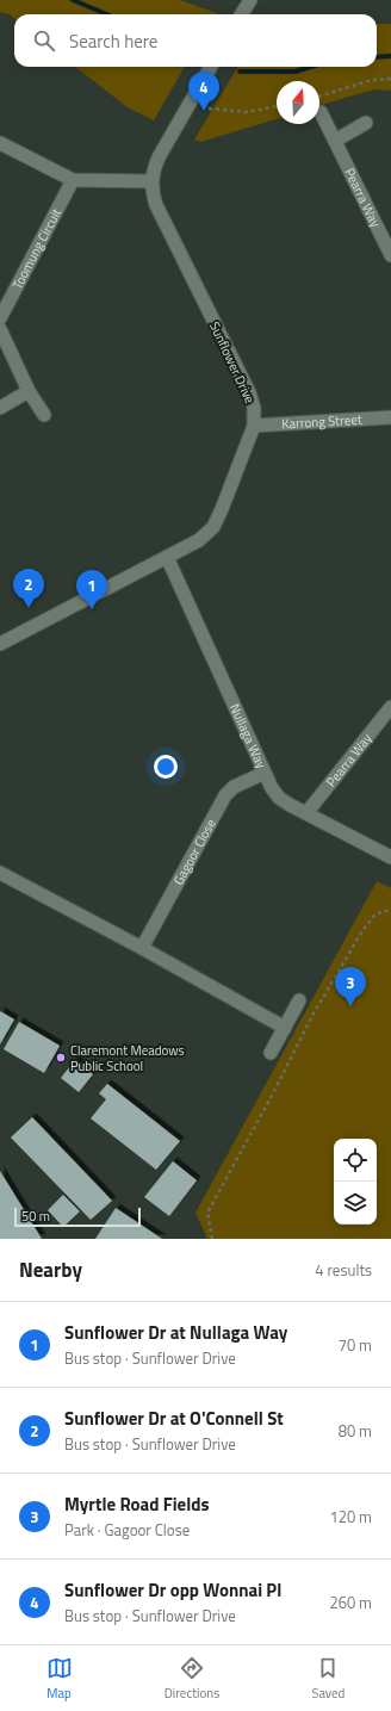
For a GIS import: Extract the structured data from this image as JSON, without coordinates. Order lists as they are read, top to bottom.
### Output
{
  "streets": {
    "street": [
      "Pearra Way",
      "Toomung Circuit",
      "Sunflower Drive",
      "Karrong Street",
      "Nullaga Way",
      "Gagoor Close"
    ]
  },
  "crossings": [
    ["Pearra Way", "Nullaga Way"],
    ["Sunflower Drive", "Karrong Street"],
    ["Sunflower Drive", "Nullaga Way"],
    ["Nullaga Way", "Gagoor Close"]
  ],
  "places": ["Claremont Meadows Public School"],
  "scale_bar": "50 m",
  "north": "top",
  "page": {
    "search": "Search here",
    "pins": [
      "4",
      "2",
      "1",
      "3"
    ],
    "scale": "50 m",
    "heading": ["Nearby", "4 results"],
    "list": [
      {
        "mark": "1",
        "name": "Sunflower Dr at Nullaga Way",
        "note": "Bus stop · Sunflower Drive",
        "value": "70 m"
      },
      {
        "mark": "2",
        "name": "Sunflower Dr at O'Connell St",
        "note": "Bus stop · Sunflower Drive",
        "value": "80 m"
      },
      {
        "mark": "3",
        "name": "Myrtle Road Fields",
        "note": "Park · Gagoor Close",
        "value": "120 m"
      },
      {
        "mark": "4",
        "name": "Sunflower Dr opp Wonnai Pl",
        "note": "Bus stop · Sunflower Drive",
        "value": "260 m"
      }
    ],
    "nav": ["Map", "Directions", "Saved"]
  }
}
